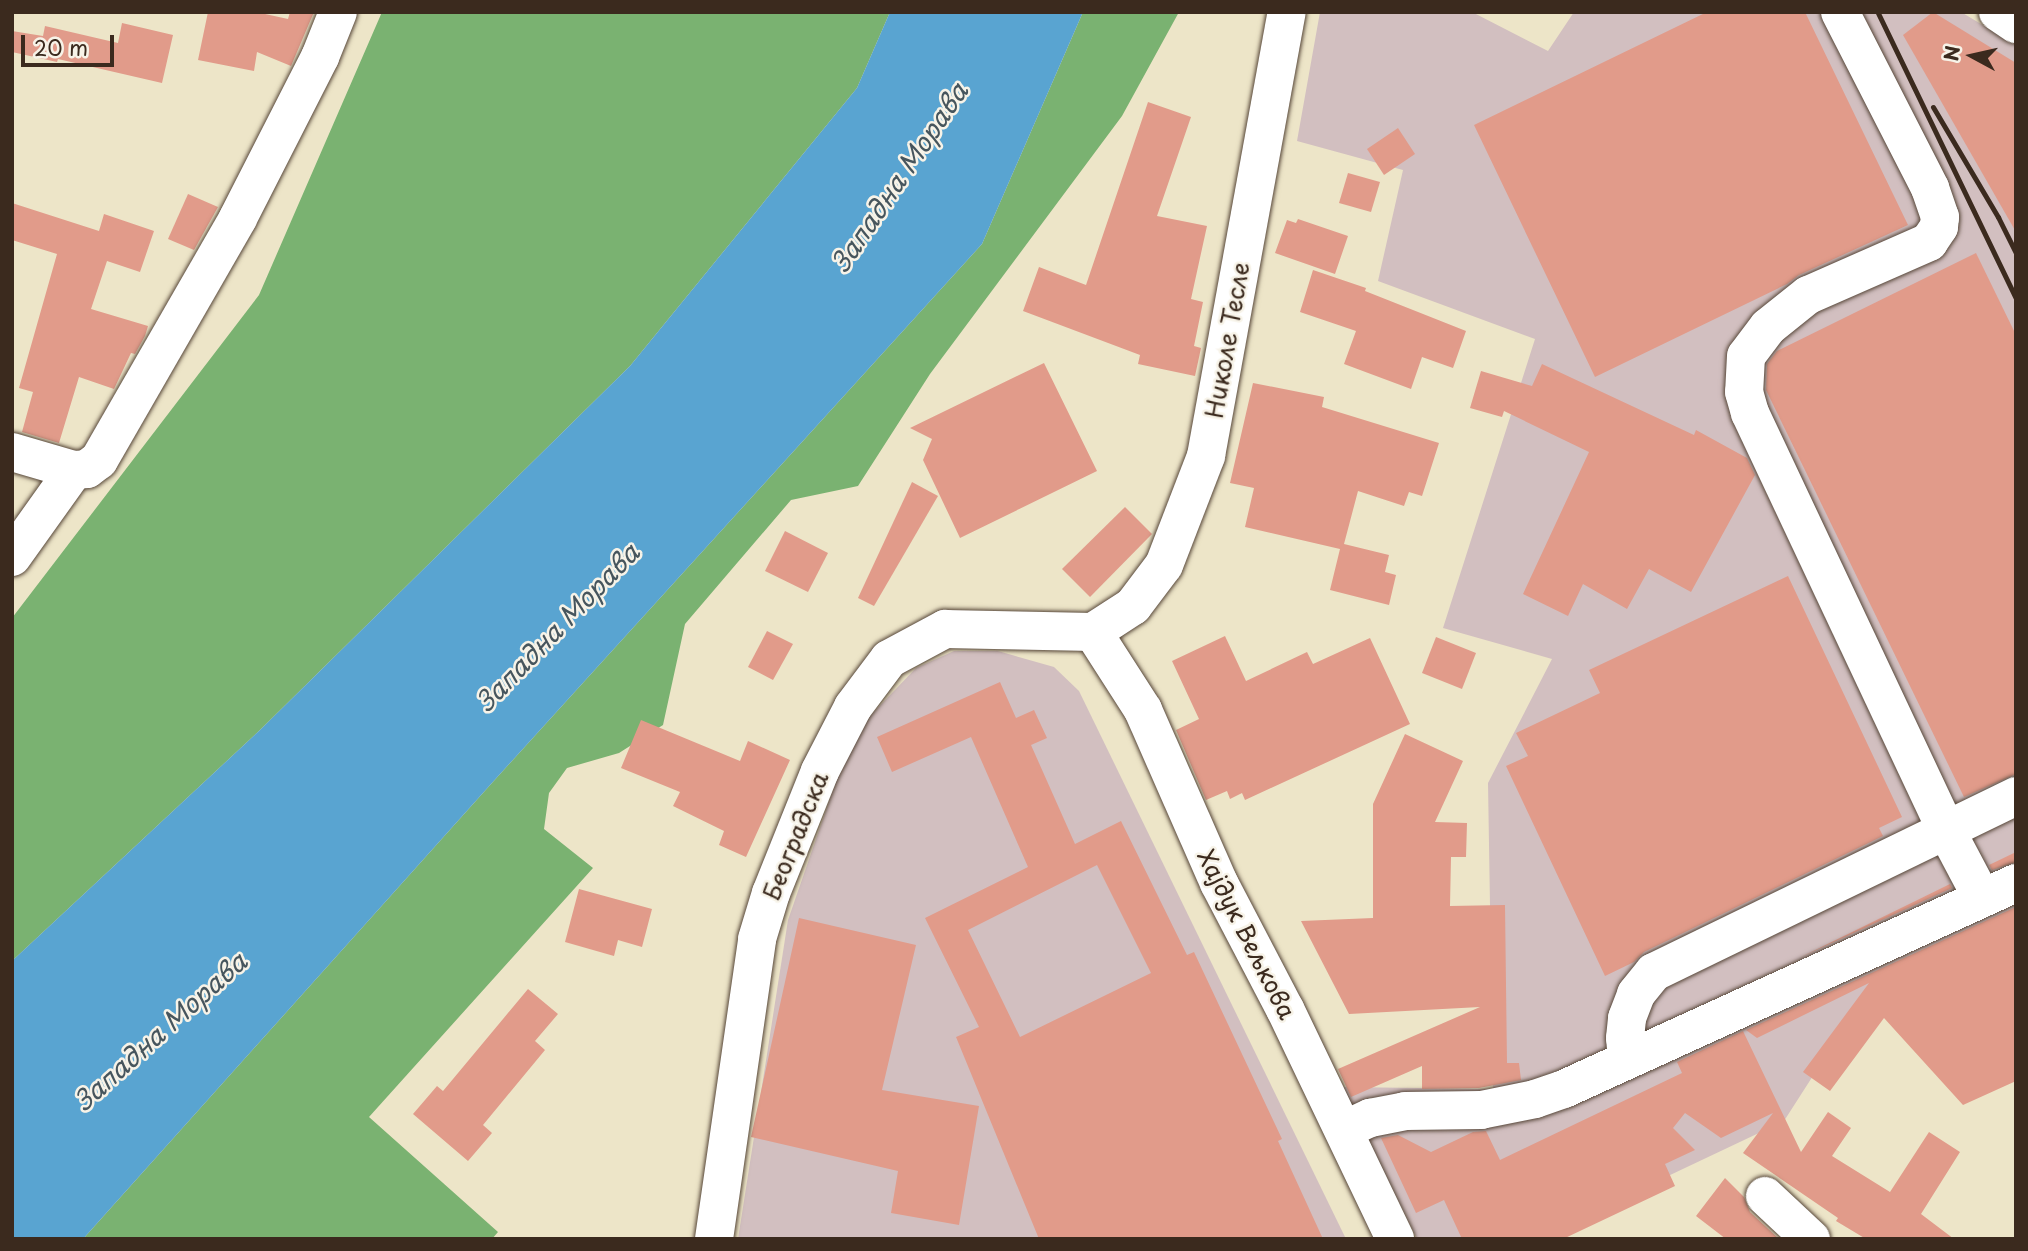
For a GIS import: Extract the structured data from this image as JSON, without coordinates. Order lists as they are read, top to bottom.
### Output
{
  "streets": {
    "street": ["Николе Тесле", "Београдска", "Хајдук Вељкова"]
  },
  "crossings": [
    ["Николе Тесле", "Београдска"],
    ["Николе Тесле", "Хајдук Вељкова"],
    ["Београдска", "Хајдук Вељкова"]
  ],
  "water": ["Западна Морава"],
  "scale_bar": "20 m",
  "north": "left"
}
